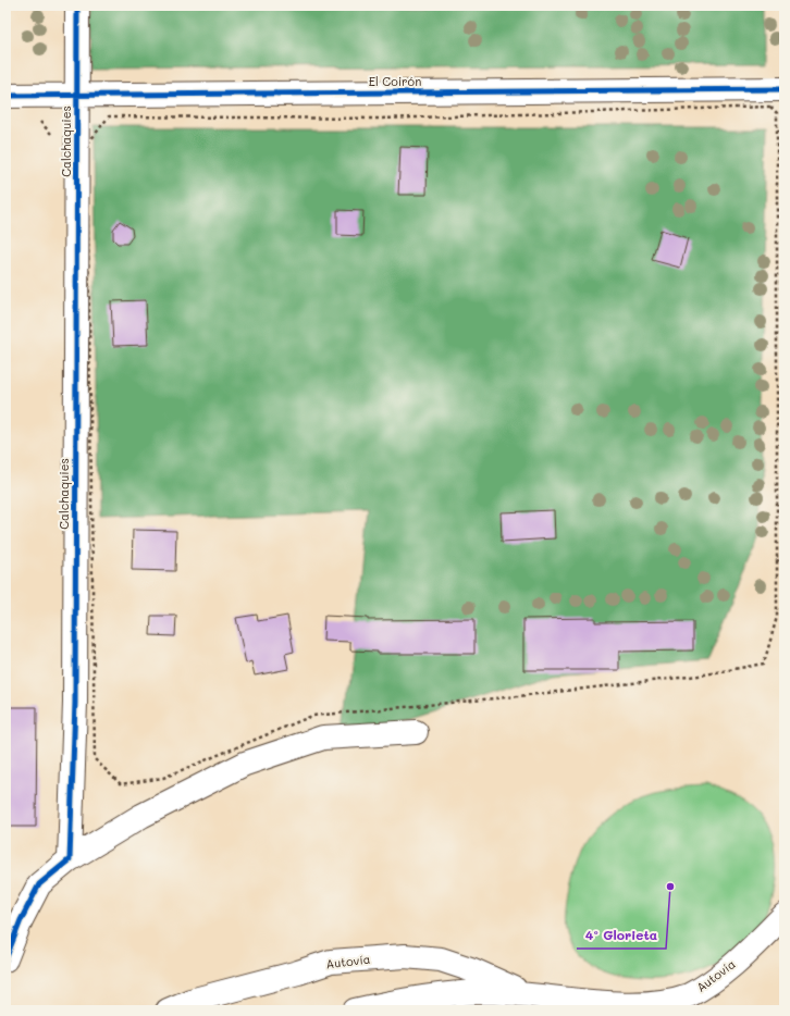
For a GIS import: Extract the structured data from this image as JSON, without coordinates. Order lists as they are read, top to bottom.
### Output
{
  "streets": {
    "street": ["El Coirón", "Calchaquies", "Autovía"]
  },
  "crossings": [
    ["El Coirón", "Calchaquies"]
  ],
  "places": ["4º Glorieta"]
}
